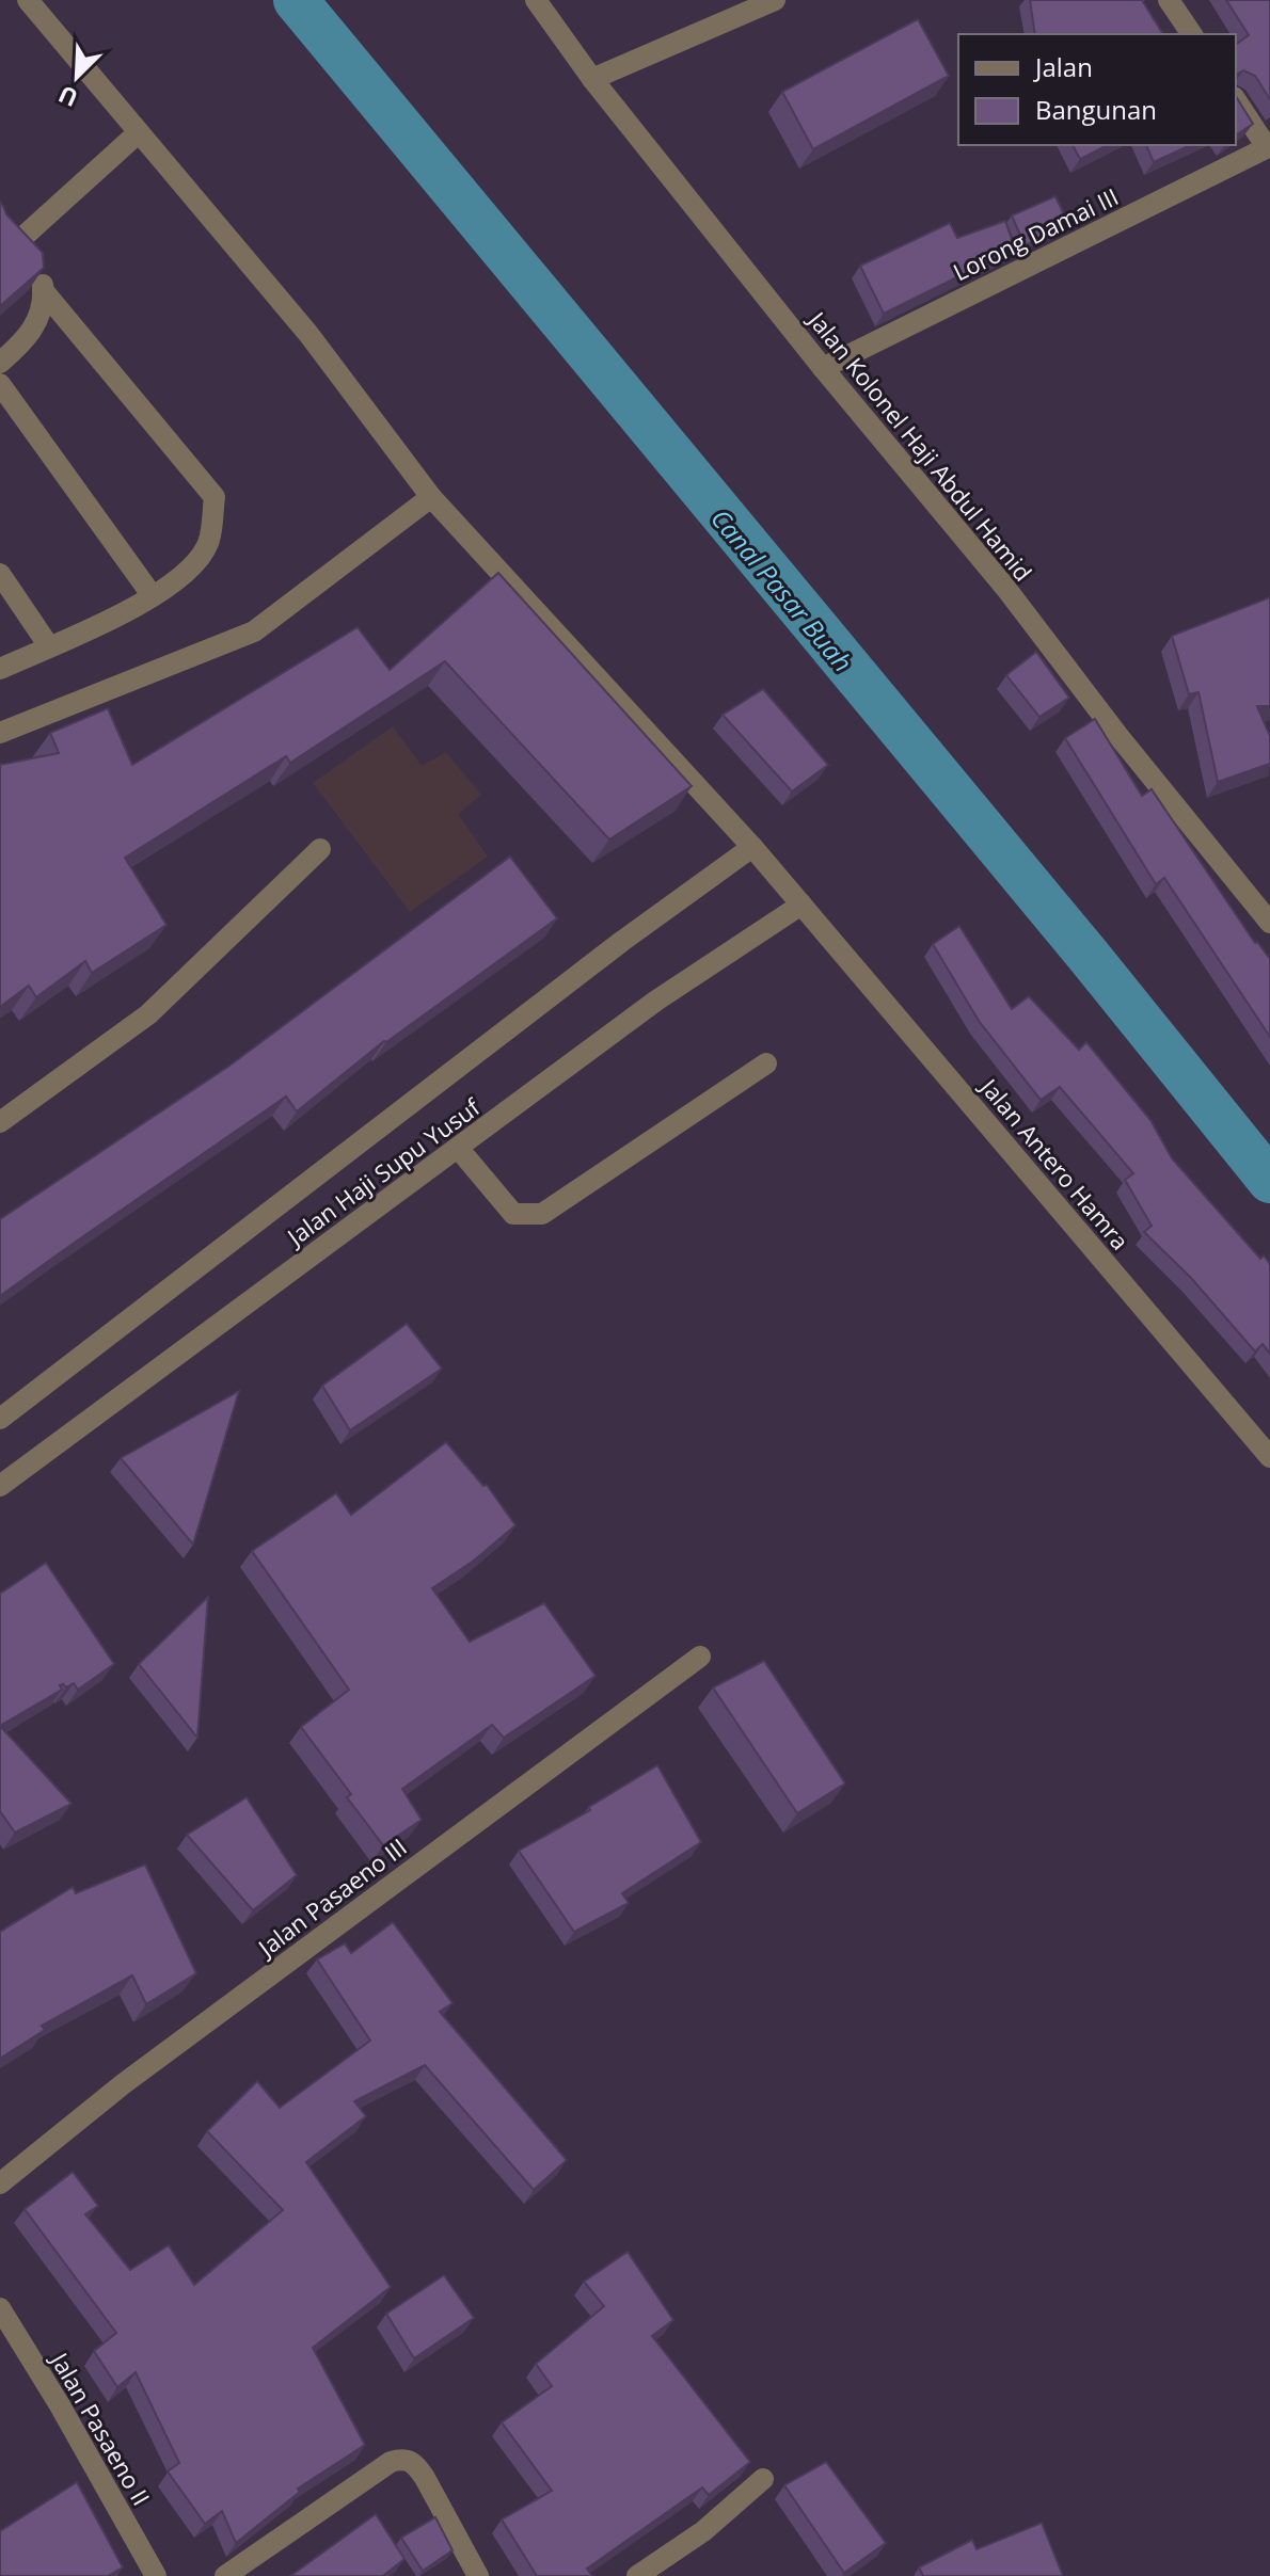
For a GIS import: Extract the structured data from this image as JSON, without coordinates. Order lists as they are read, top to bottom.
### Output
{
  "streets": {
    "street": [
      "Lorong Damai III",
      "Jalan Kolonel Haji Abdul Hamid",
      "Jalan Antero Hamra",
      "Jalan Haji Supu Yusuf",
      "Jalan Pasaeno III",
      "Jalan Pasaeno II"
    ]
  },
  "crossings": [
    ["Lorong Damai III", "Jalan Kolonel Haji Abdul Hamid"],
    ["Jalan Antero Hamra", "Jalan Haji Supu Yusuf"]
  ],
  "water": ["Canal Pasar Buah"],
  "legend": ["Jalan", "Bangunan"],
  "north": "bottom left"
}
